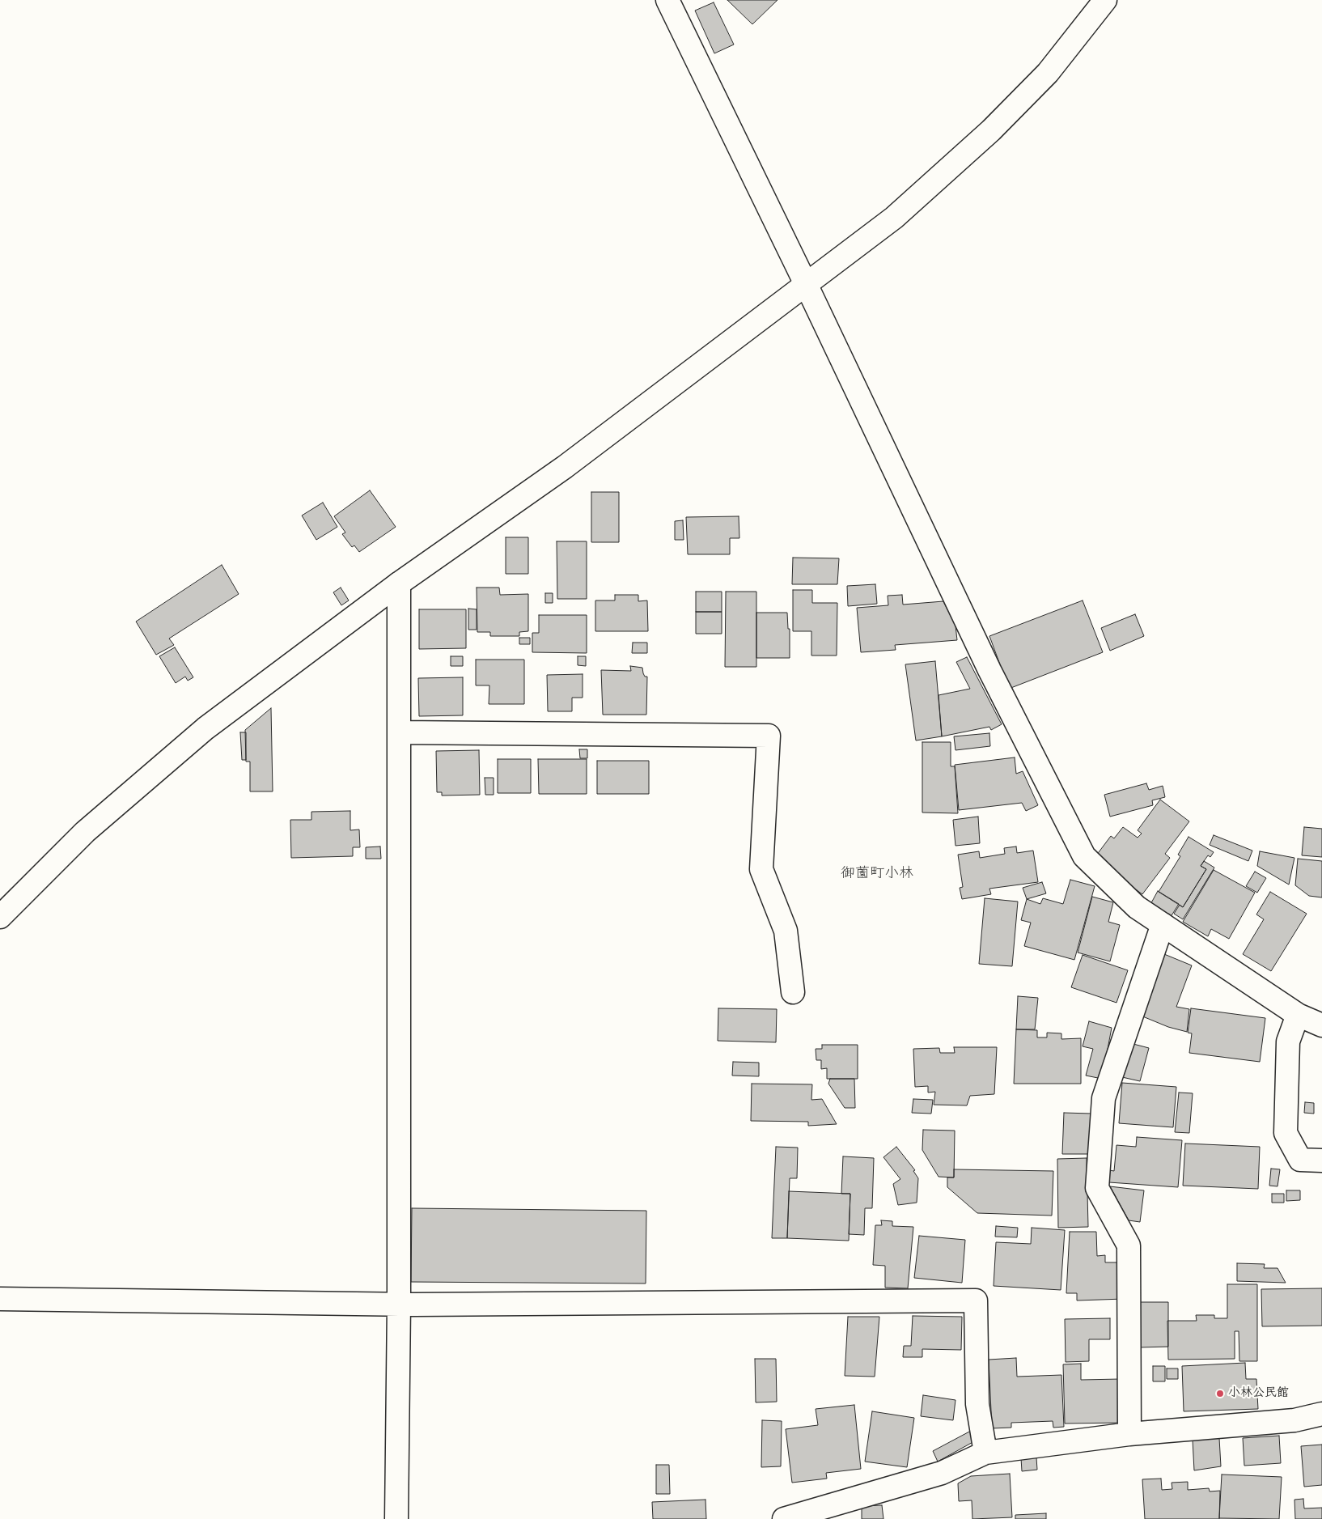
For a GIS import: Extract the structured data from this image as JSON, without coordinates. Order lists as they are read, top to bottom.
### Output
{
  "districts": ["御薗町小林"],
  "places": ["小林公民館"]
}
